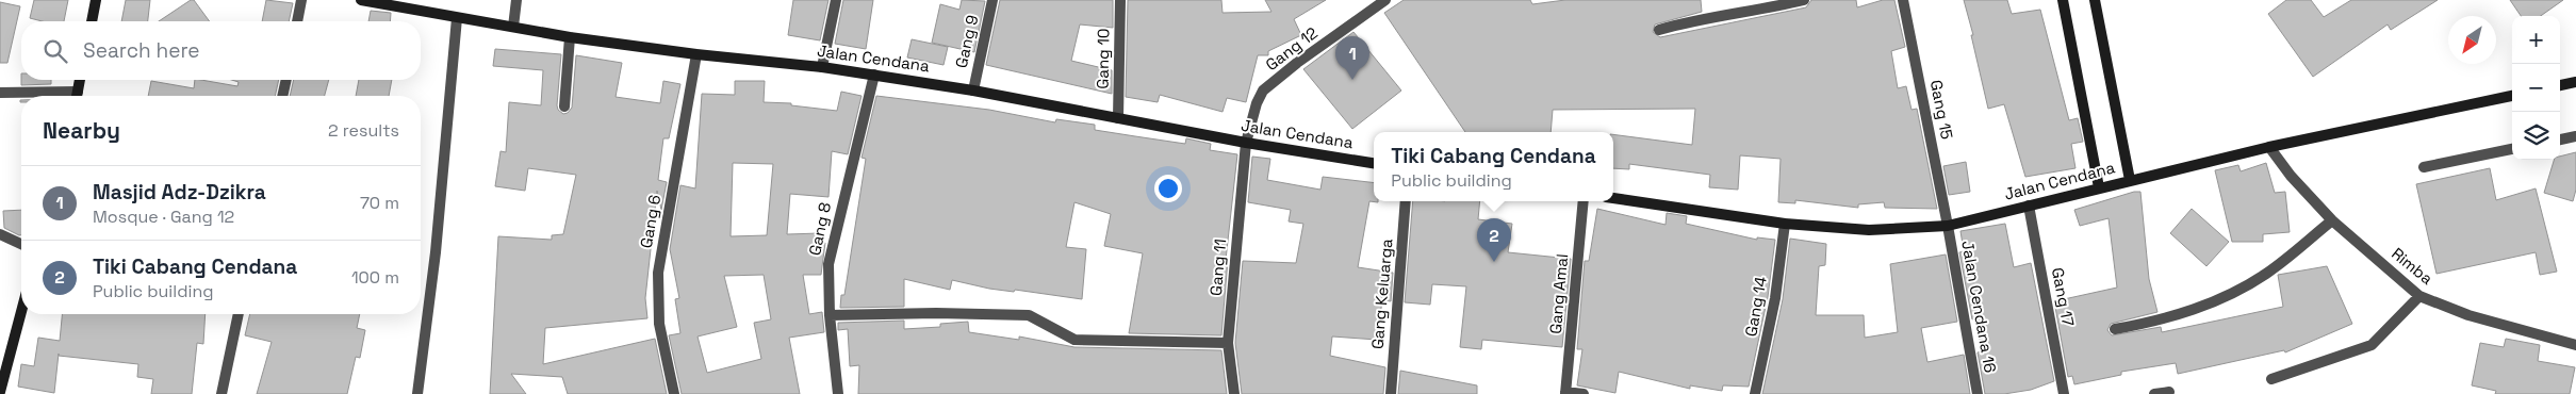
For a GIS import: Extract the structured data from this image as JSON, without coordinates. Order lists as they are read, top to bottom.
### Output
{
  "streets": {
    "street": [
      "Gang 9",
      "Gang 12",
      "Jalan Cendana",
      "Gang 10",
      "Gang 15",
      "Gang 6",
      "Gang 8",
      "Rimba",
      "Gang 11",
      "Gang Keluarga",
      "Gang Amal",
      "Gang 17",
      "Gang 14",
      "Jalan Cendana 16"
    ]
  },
  "crossings": [
    ["Gang 9", "Jalan Cendana"],
    ["Gang 12", "Jalan Cendana"],
    ["Gang 12", "Gang 11"],
    ["Jalan Cendana", "Gang 10"],
    ["Jalan Cendana", "Gang 15"],
    ["Jalan Cendana", "Gang 6"],
    ["Jalan Cendana", "Gang 8"],
    ["Jalan Cendana", "Rimba"],
    ["Jalan Cendana", "Gang 11"],
    ["Jalan Cendana", "Gang 17"],
    ["Jalan Cendana", "Gang 14"],
    ["Jalan Cendana", "Jalan Cendana 16"],
    ["Gang 15", "Jalan Cendana 16"]
  ],
  "north": "bottom left",
  "page": {
    "map_buttons": ["+", "−"],
    "search": "Search here",
    "pins": ["1", "2"],
    "heading": ["Nearby", "2 results"],
    "popup": ["Tiki Cabang Cendana", "Public building"],
    "list": [
      {
        "mark": "1",
        "name": "Masjid Adz-Dzikra",
        "note": "Mosque · Gang 12",
        "value": "70 m"
      },
      {
        "mark": "2",
        "name": "Tiki Cabang Cendana",
        "note": "Public building",
        "value": "100 m"
      }
    ]
  }
}
